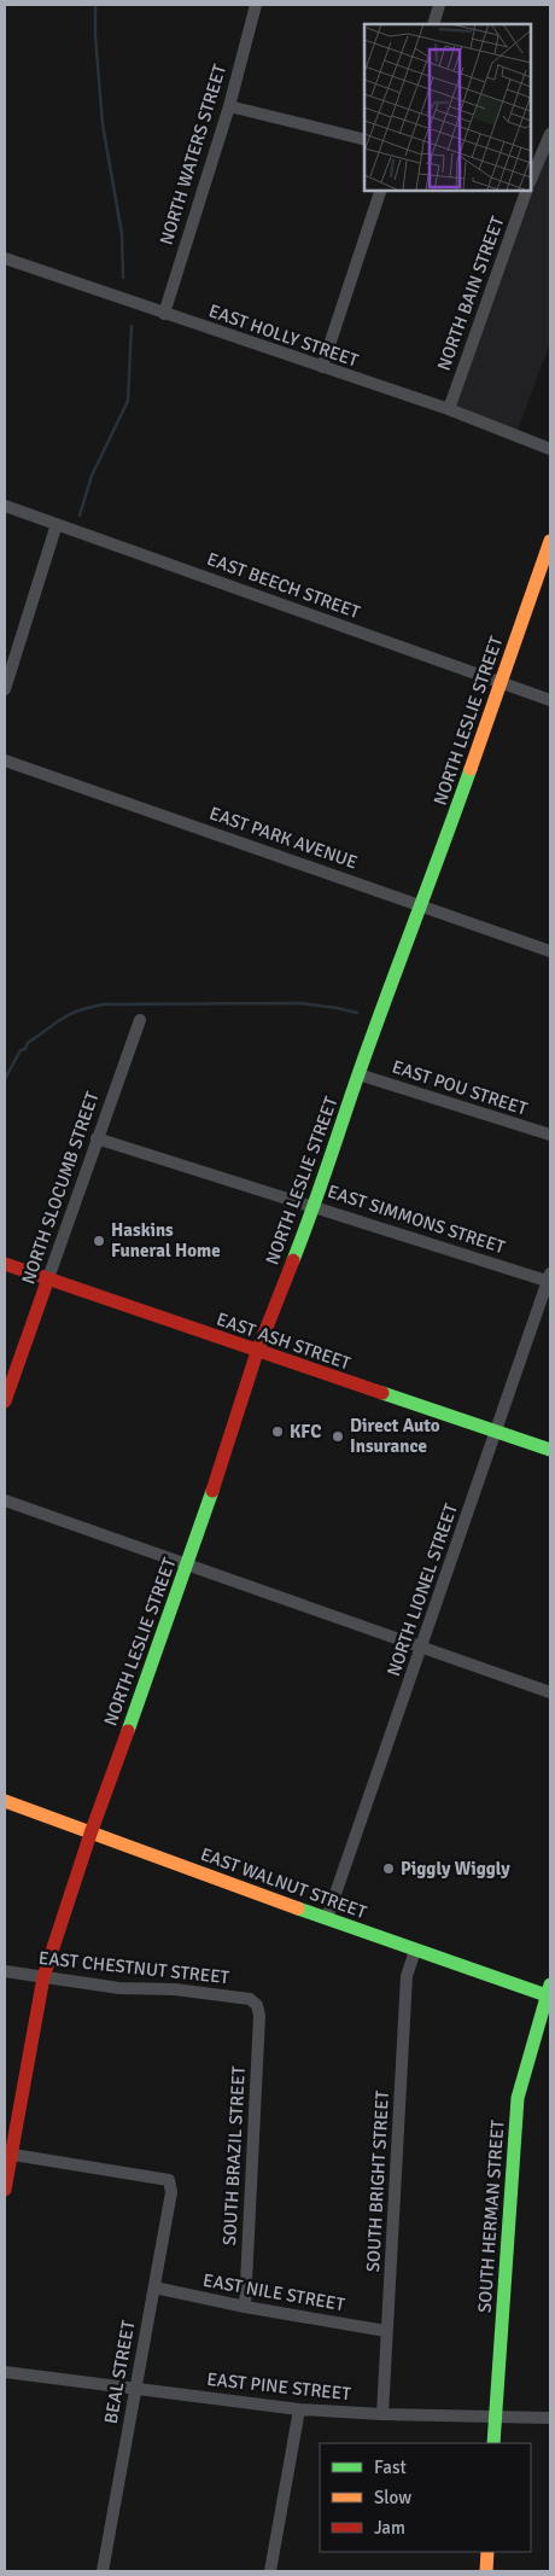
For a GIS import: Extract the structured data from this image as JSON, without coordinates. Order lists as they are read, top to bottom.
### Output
{
  "streets": {
    "street": [
      "NORTH WATERS STREET",
      "NORTH BAIN STREET",
      "EAST HOLLY STREET",
      "EAST BEECH STREET",
      "NORTH LESLIE STREET",
      "EAST PARK AVENUE",
      "EAST POU STREET",
      "NORTH SLOCUMB STREET",
      "EAST SIMMONS STREET",
      "EAST ASH STREET",
      "NORTH LIONEL STREET",
      "EAST WALNUT STREET",
      "EAST CHESTNUT STREET",
      "SOUTH BRAZIL STREET",
      "SOUTH BRIGHT STREET",
      "SOUTH HERMAN STREET",
      "EAST NILE STREET",
      "BEAL STREET",
      "EAST PINE STREET"
    ]
  },
  "crossings": [
    ["NORTH WATERS STREET", "EAST HOLLY STREET"],
    ["NORTH BAIN STREET", "EAST HOLLY STREET"],
    ["EAST BEECH STREET", "NORTH LESLIE STREET"],
    ["NORTH LESLIE STREET", "EAST PARK AVENUE"],
    ["NORTH LESLIE STREET", "EAST POU STREET"],
    ["NORTH LESLIE STREET", "EAST SIMMONS STREET"],
    ["NORTH LESLIE STREET", "EAST ASH STREET"],
    ["NORTH LESLIE STREET", "EAST WALNUT STREET"],
    ["NORTH LESLIE STREET", "EAST CHESTNUT STREET"],
    ["NORTH LESLIE STREET", "BEAL STREET"],
    ["NORTH SLOCUMB STREET", "EAST SIMMONS STREET"],
    ["NORTH SLOCUMB STREET", "EAST ASH STREET"],
    ["EAST SIMMONS STREET", "NORTH LIONEL STREET"],
    ["EAST ASH STREET", "NORTH LIONEL STREET"],
    ["NORTH LIONEL STREET", "EAST WALNUT STREET"],
    ["EAST WALNUT STREET", "SOUTH BRIGHT STREET"],
    ["EAST WALNUT STREET", "SOUTH HERMAN STREET"],
    ["EAST CHESTNUT STREET", "SOUTH BRAZIL STREET"],
    ["SOUTH BRAZIL STREET", "EAST NILE STREET"],
    ["SOUTH BRIGHT STREET", "EAST NILE STREET"],
    ["SOUTH BRIGHT STREET", "EAST PINE STREET"],
    ["SOUTH HERMAN STREET", "EAST PINE STREET"],
    ["EAST NILE STREET", "BEAL STREET"],
    ["BEAL STREET", "EAST PINE STREET"]
  ],
  "places": [
    "Haskins Funeral Home",
    "KFC",
    "Direct Auto Insurance",
    "Piggly Wiggly"
  ],
  "legend": ["Fast", "Slow", "Jam"]
}
